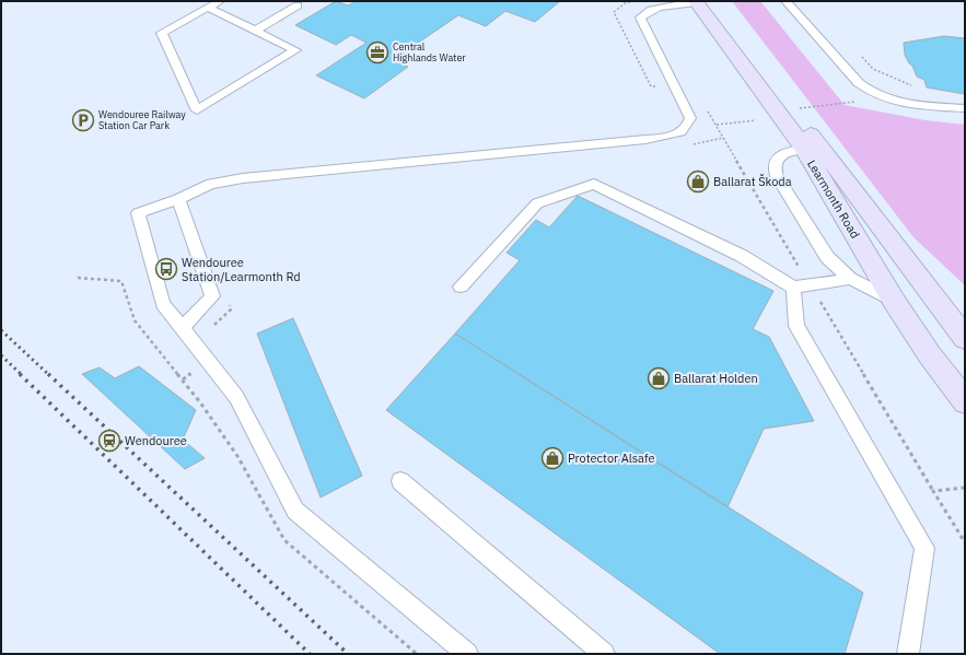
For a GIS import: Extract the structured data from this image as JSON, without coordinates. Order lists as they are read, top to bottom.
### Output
{
  "streets": {
    "main road": ["Learmonth Road"]
  },
  "places": {
    "office": ["Central Highlands Water"],
    "parking": ["Wendouree Railway Station Car Park"],
    "shop": ["Ballarat Škoda", "Ballarat Holden", "Protector Alsafe"],
    "bus stop": ["Wendouree Station/Learmonth Rd"],
    "station": ["Wendouree"]
  }
}
